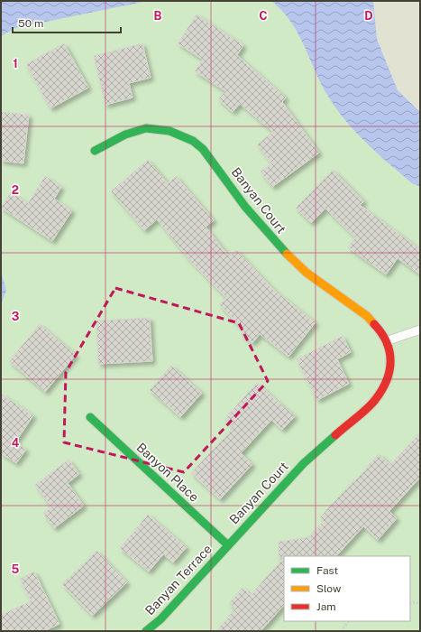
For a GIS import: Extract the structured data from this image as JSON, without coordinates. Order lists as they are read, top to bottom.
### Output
{
  "streets": {
    "street": ["Banyan Court", "Banyon Place", "Banyan Terrace"]
  },
  "crossings": [
    ["Banyan Court", "Banyon Place"],
    ["Banyan Court", "Banyan Terrace"],
    ["Banyon Place", "Banyan Terrace"]
  ],
  "legend": ["Fast", "Slow", "Jam"],
  "scale_bar": "50 m",
  "grid": {
    "columns": ["B", "C", "D"],
    "rows": [
      "1",
      "2",
      "3",
      "4",
      "5"
    ]
  }
}
